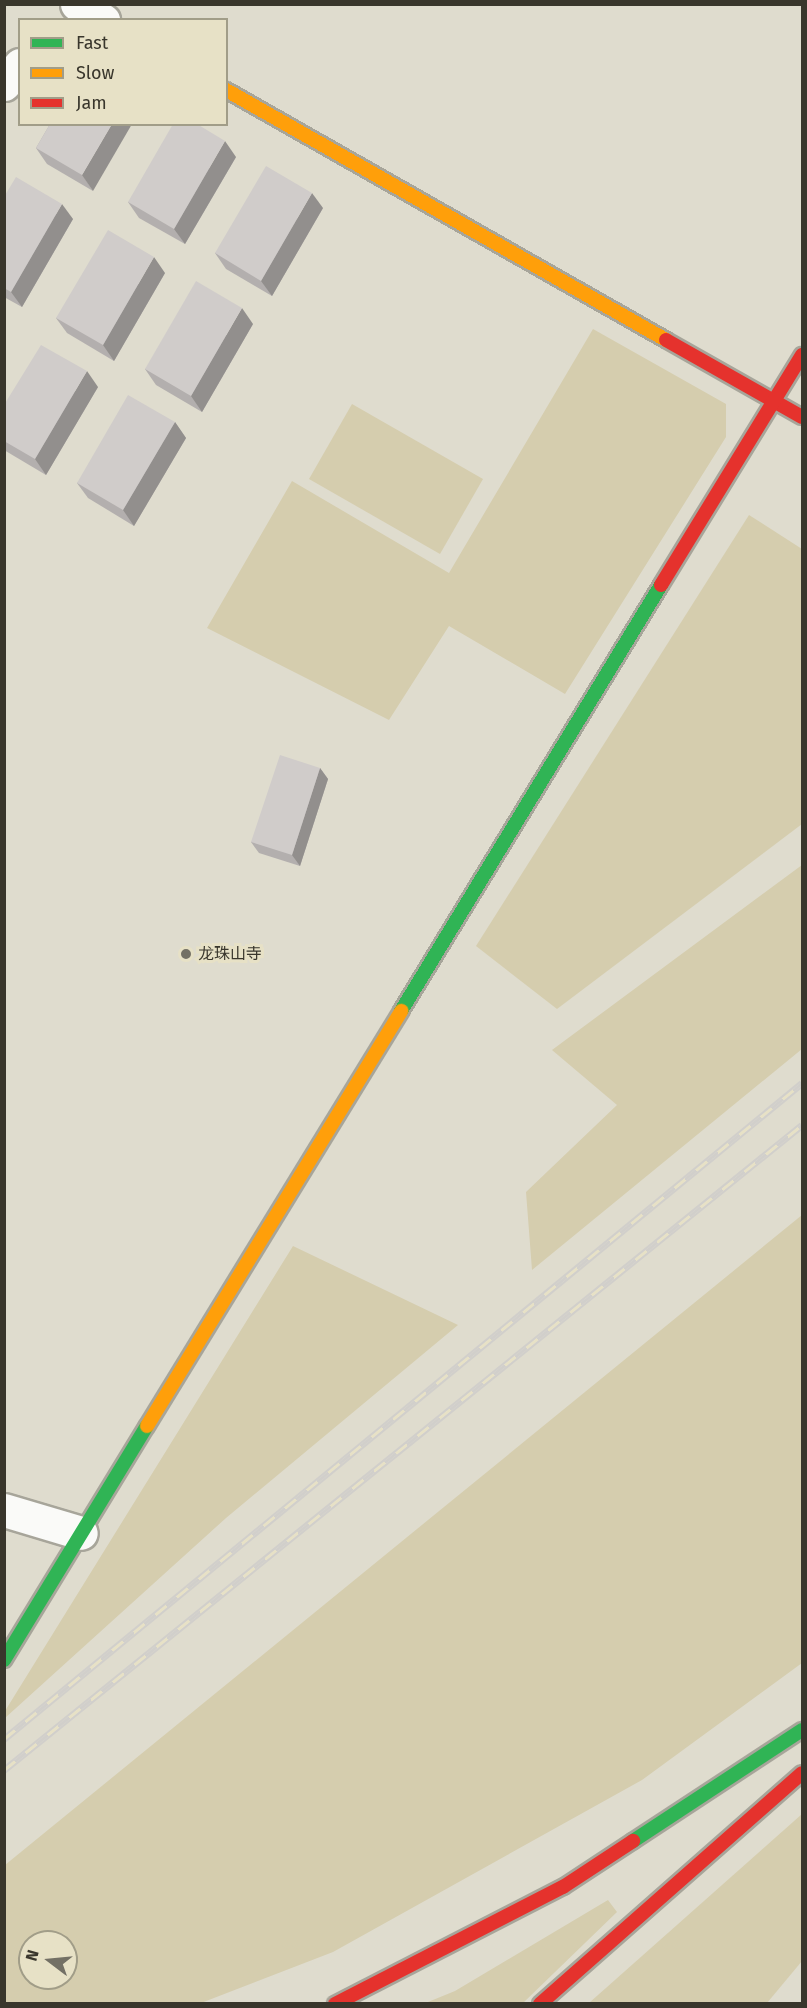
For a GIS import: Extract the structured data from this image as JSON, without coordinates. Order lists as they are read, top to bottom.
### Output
{
  "places": ["龙珠山寺"],
  "legend": ["Fast", "Slow", "Jam"],
  "north": "left"
}
